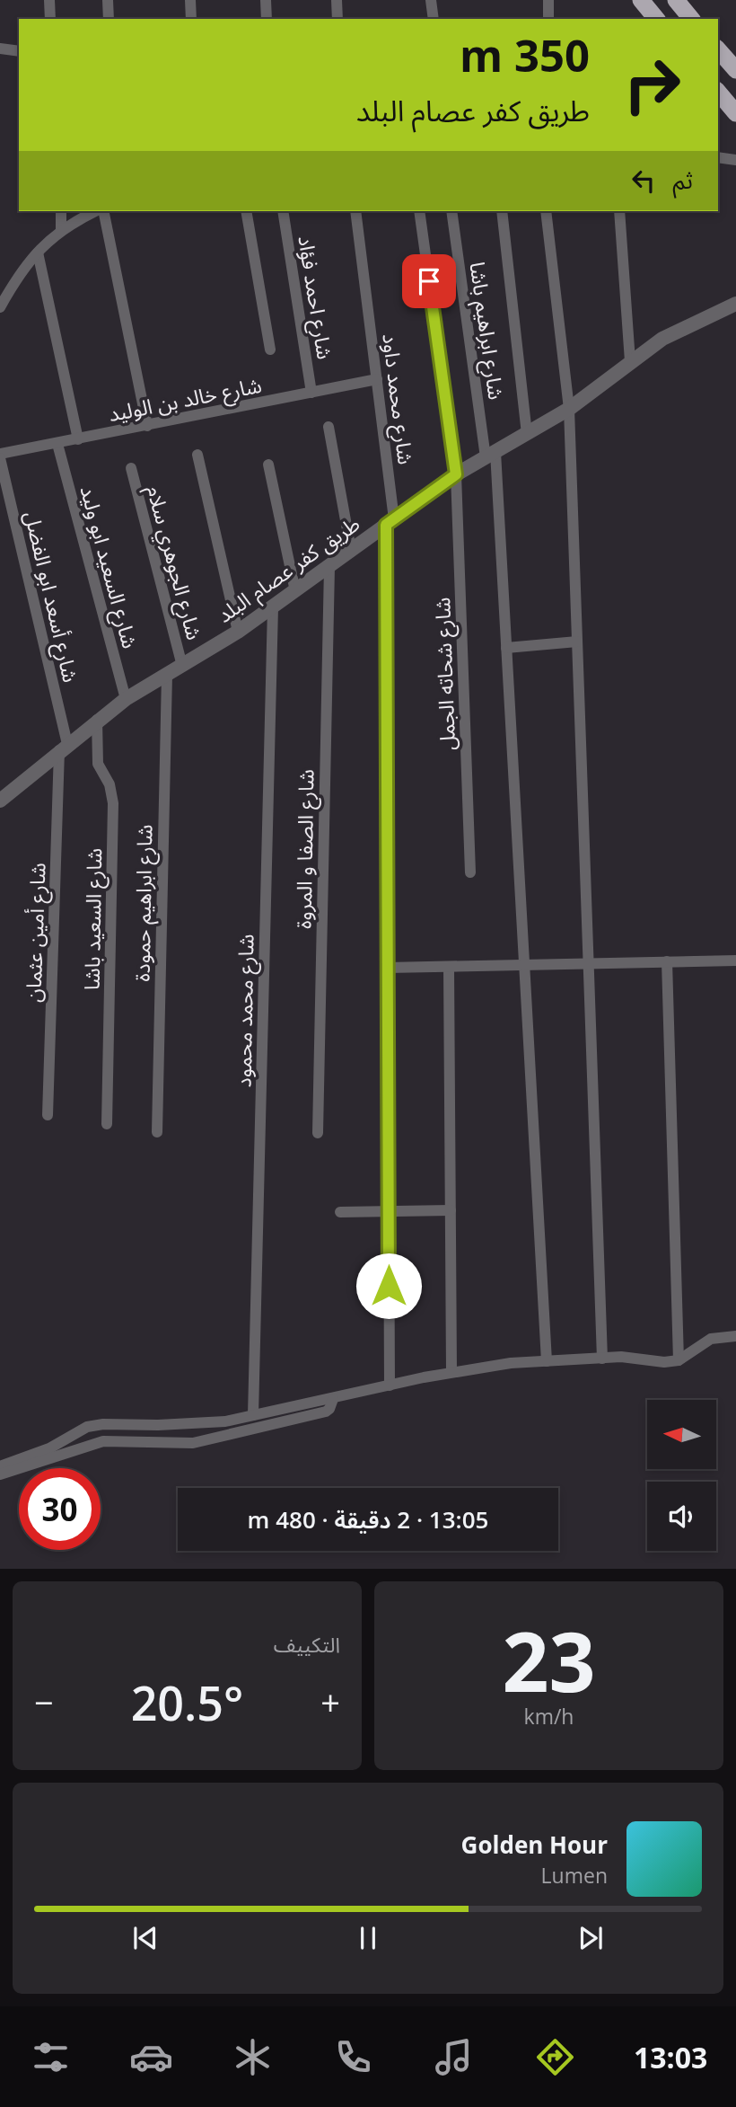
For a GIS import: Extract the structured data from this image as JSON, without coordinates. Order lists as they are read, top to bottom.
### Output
{
  "streets": {
    "street": [
      "شارع احمد فؤاد",
      "شارع ابراهيم باشا",
      "شارع خالد بن الوليد",
      "شارع محمد داود",
      "شارع الجوهري سلام",
      "شارع السعيد ابو وليد",
      "طريق كفر عصام البلد",
      "شارع أسعد ابو الفضل",
      "شارع شحاته الجمل",
      "شارع الصفا و المروة",
      "شارع ابراهيم حمودة",
      "شارع السعيد باشا",
      "شارع أمين عثمان",
      "شارع محمد محمود"
    ]
  },
  "crossings": [
    ["شارع احمد فؤاد", "شارع خالد بن الوليد"],
    ["شارع ابراهيم باشا", "طريق كفر عصام البلد"],
    ["شارع خالد بن الوليد", "شارع محمد داود"],
    ["شارع خالد بن الوليد", "شارع السعيد ابو وليد"],
    ["شارع محمد داود", "طريق كفر عصام البلد"],
    ["شارع الجوهري سلام", "طريق كفر عصام البلد"],
    ["شارع السعيد ابو وليد", "طريق كفر عصام البلد"],
    ["طريق كفر عصام البلد", "شارع أسعد ابو الفضل"],
    ["طريق كفر عصام البلد", "شارع شحاته الجمل"],
    ["طريق كفر عصام البلد", "شارع الصفا و المروة"],
    ["طريق كفر عصام البلد", "شارع ابراهيم حمودة"],
    ["طريق كفر عصام البلد", "شارع السعيد باشا"],
    ["طريق كفر عصام البلد", "شارع أمين عثمان"],
    ["طريق كفر عصام البلد", "شارع محمد محمود"],
    ["شارع أسعد ابو الفضل", "شارع أمين عثمان"]
  ],
  "north": "left",
  "page": {
    "turn": ["350 m", "طريق كفر عصام البلد"],
    "then": "ثم",
    "limit": "30",
    "trip": "13:05 · 2 دقيقة · 480 m",
    "tile": [
      ["23", "km/h"],
      "التكييف"
    ],
    "heat": ["−", "20.5°", "+"],
    "song": ["Golden Hour", "Lumen"],
    "tabs": "13:03"
  }
}
